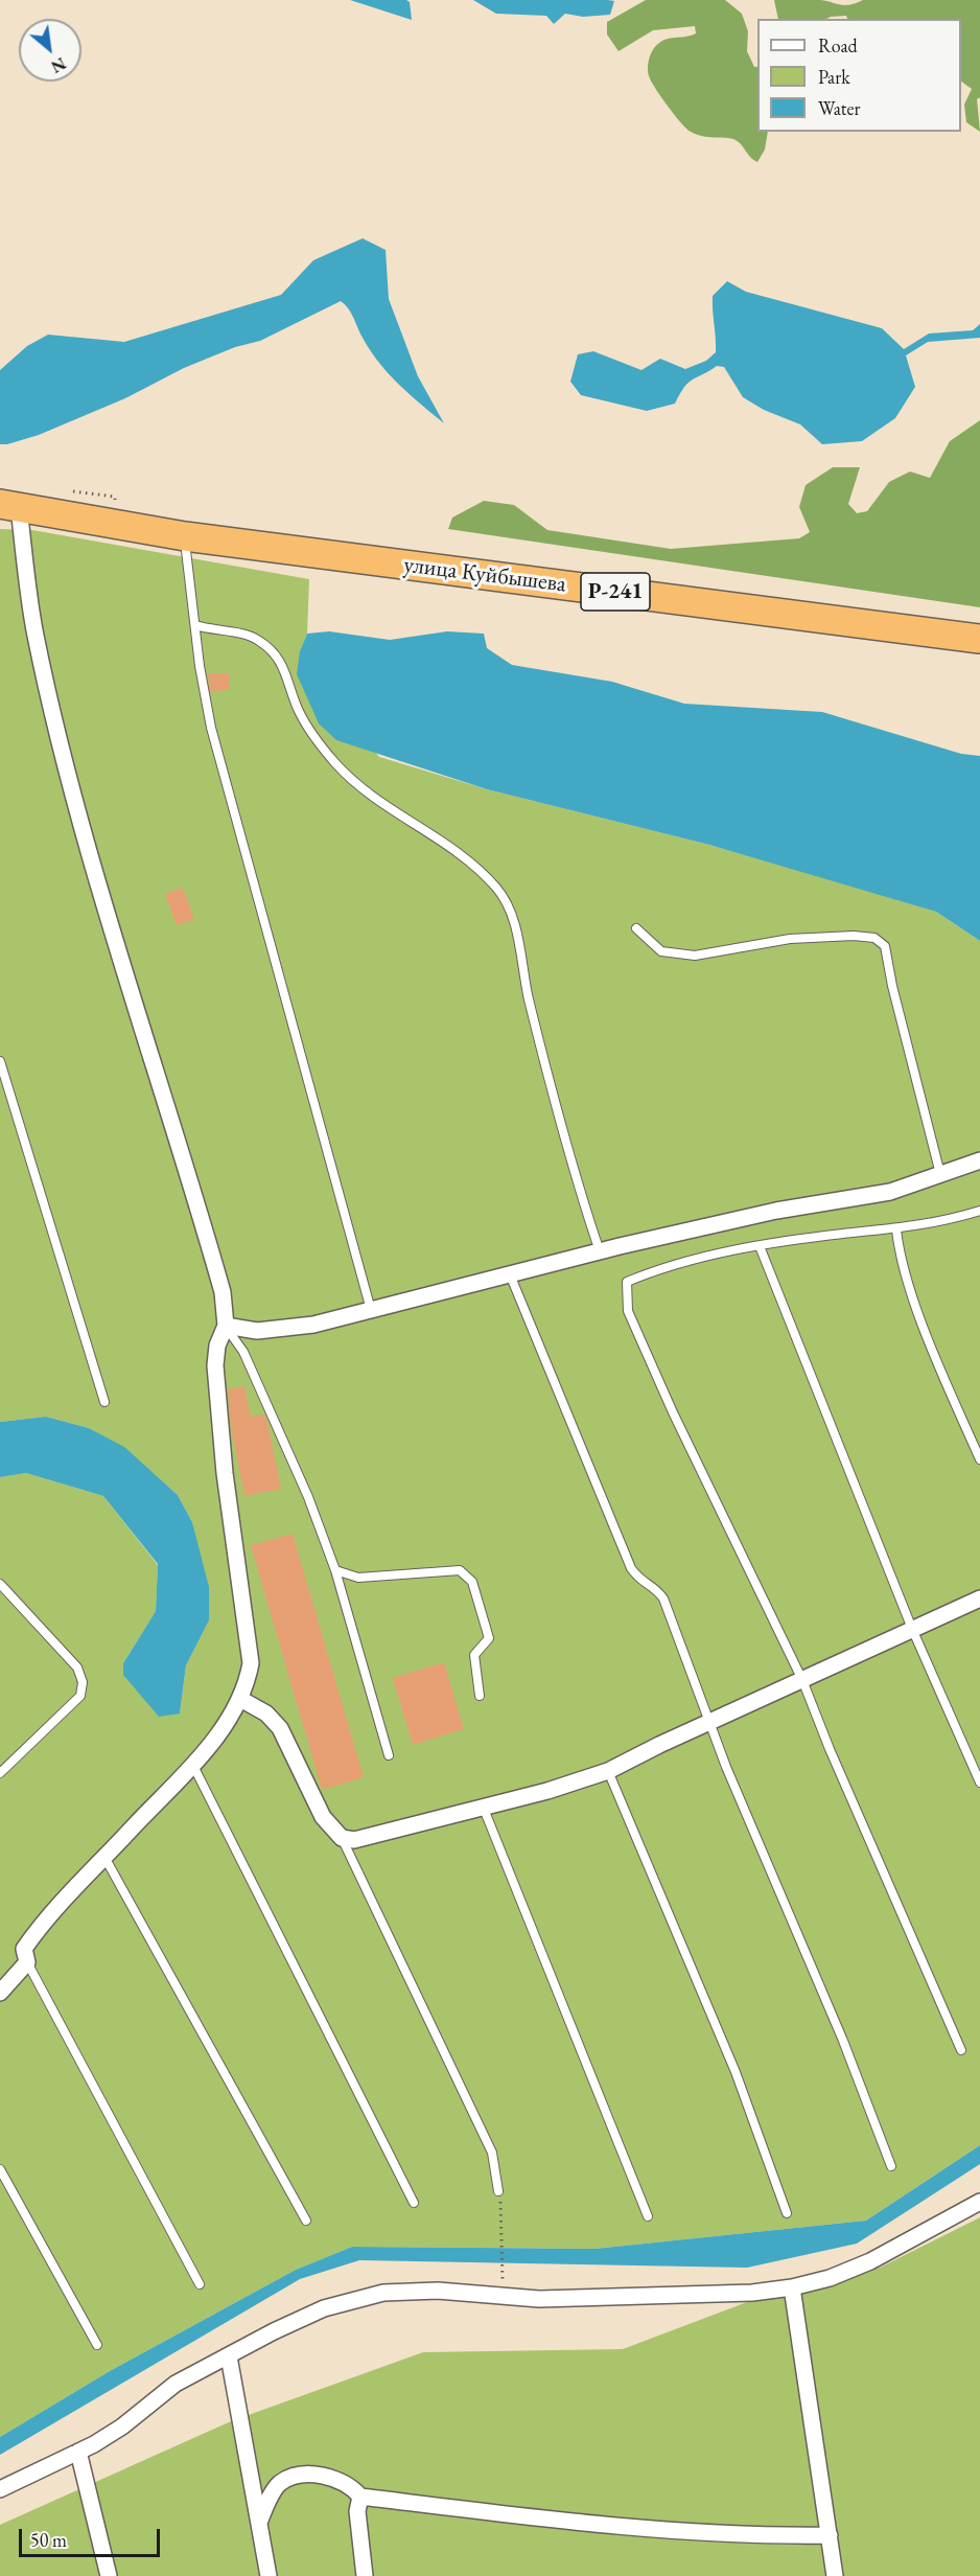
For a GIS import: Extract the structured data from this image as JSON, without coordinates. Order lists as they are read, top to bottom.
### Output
{
  "streets": {
    "highway": ["улица Куйбышева", "Р-241"]
  },
  "crossings": [
    ["улица Куйбышева", "Р-241"]
  ],
  "legend": ["Road", "Park", "Water"],
  "scale_bar": "50 m",
  "north": "bottom right"
}
